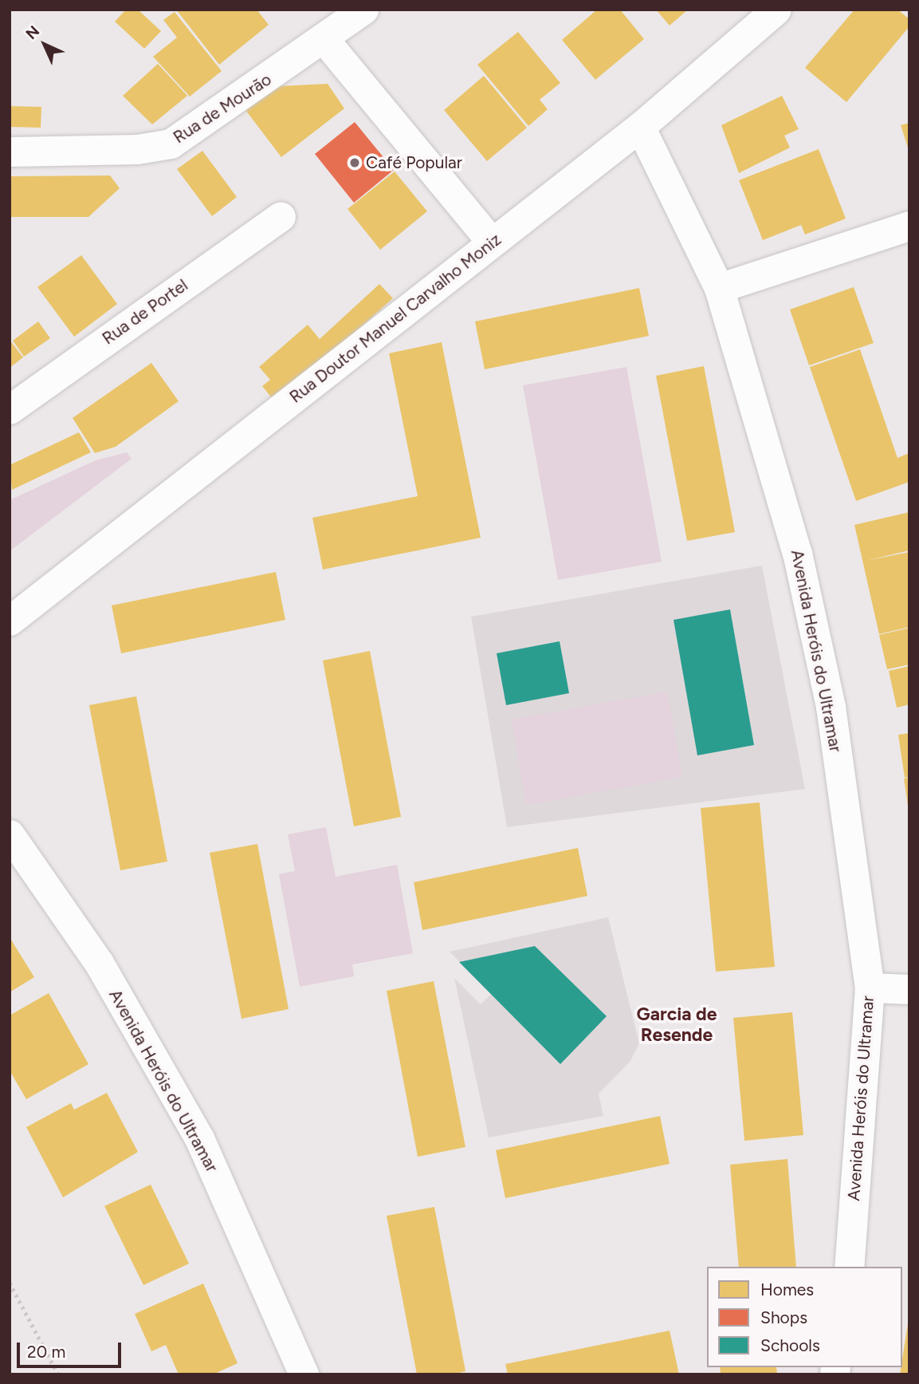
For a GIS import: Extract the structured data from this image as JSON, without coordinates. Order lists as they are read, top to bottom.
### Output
{
  "streets": {
    "street": [
      "Rua de Mourão",
      "Rua de Portel",
      "Rua Doutor Manuel Carvalho Moniz",
      "Avenida Heróis do Ultramar"
    ]
  },
  "crossings": [
    ["Rua Doutor Manuel Carvalho Moniz", "Avenida Heróis do Ultramar"]
  ],
  "districts": ["Garcia de Resende"],
  "places": ["Café Popular"],
  "legend": ["Homes", "Shops", "Schools"],
  "scale_bar": "20 m",
  "north": "top left"
}
